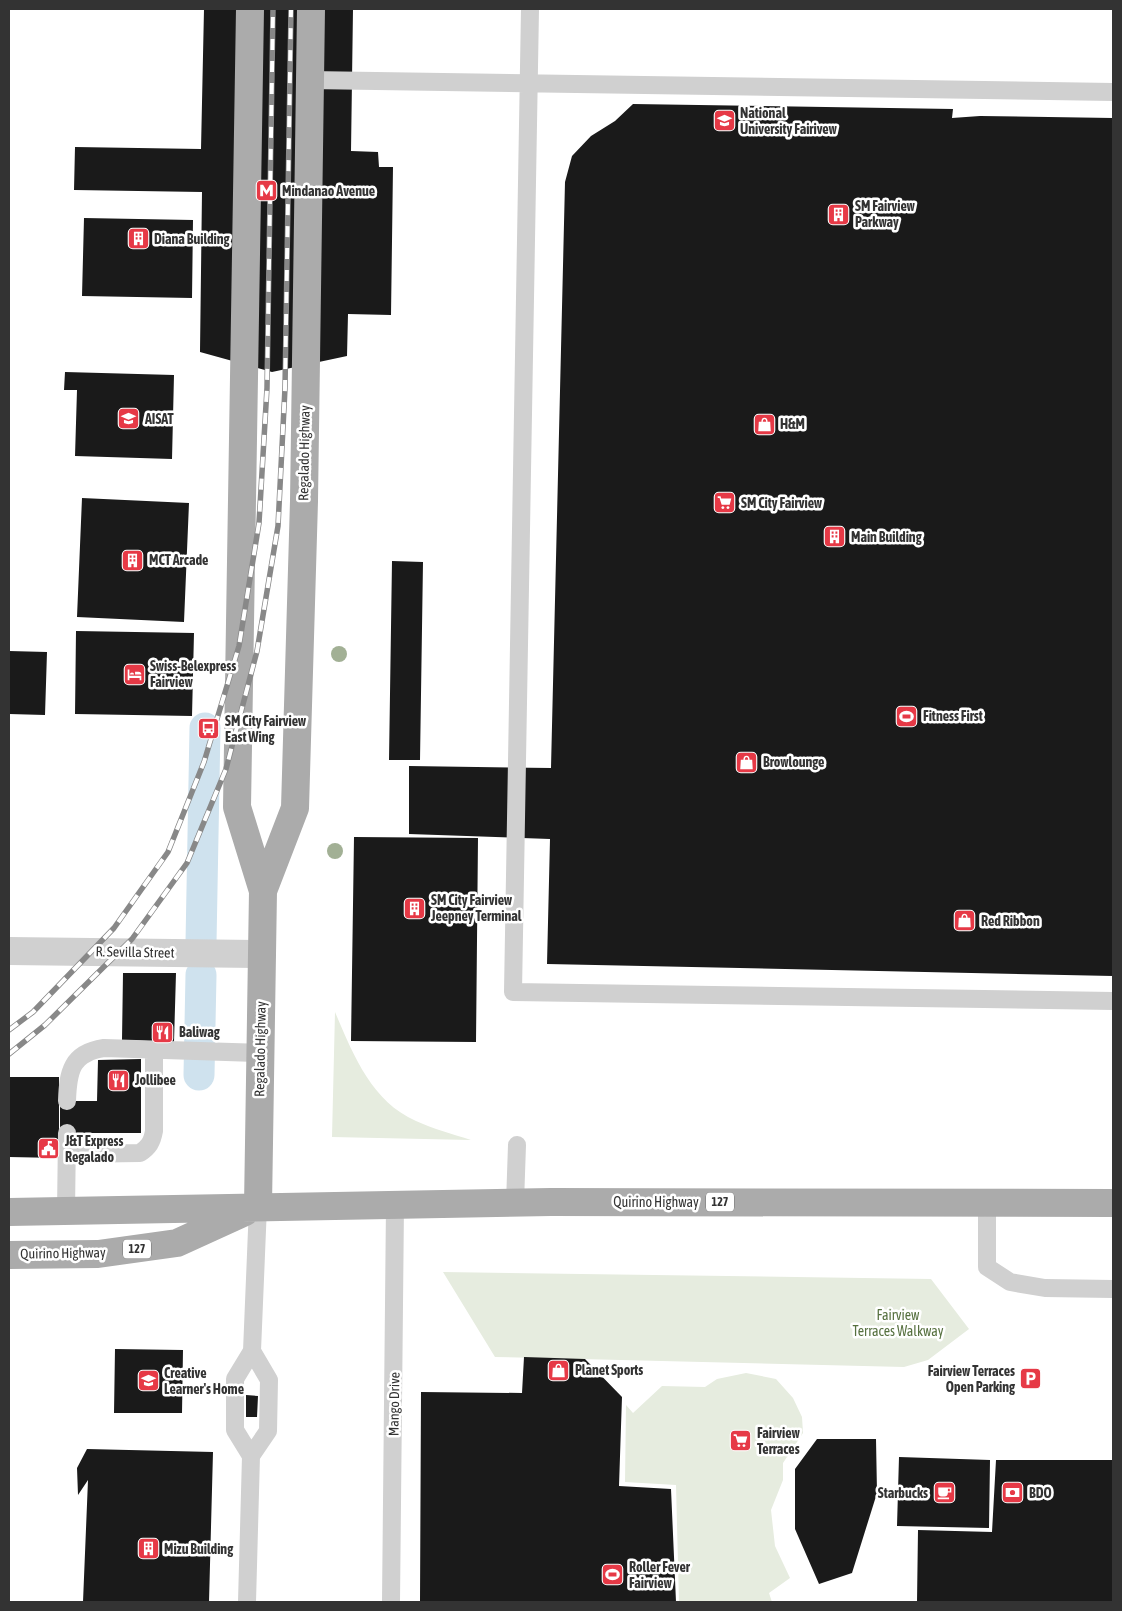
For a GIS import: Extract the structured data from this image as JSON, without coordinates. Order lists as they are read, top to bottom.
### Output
{
  "streets": {
    "main road": ["Regalado Highway", "Quirino Highway", "127"],
    "street": ["R. Sevilla Street"],
    "lane": ["Mango Drive"]
  },
  "crossings": [
    ["Regalado Highway", "R. Sevilla Street"],
    ["Regalado Highway", "Quirino Highway"],
    ["Quirino Highway", "Mango Drive"]
  ],
  "parks": ["Fairview Terraces Walkway"],
  "places": {
    "school or university": ["National University Fairivew", "AISAT", "Creative Learner's Home"],
    "metro station": ["Mindanao Avenue"],
    "building": [
      "SM Fairview Parkway",
      "Diana Building",
      "Main Building",
      "MCT Arcade",
      "SM City Fairview Jeepney Terminal",
      "Mizu Building"
    ],
    "shop": [
      "H&M",
      "Browlounge",
      "Red Ribbon",
      "Planet Sports"
    ],
    "supermarket": ["SM City Fairview", "Fairview Terraces"],
    "hotel": ["Swiss-Belexpress Fairview"],
    "sports": ["Fitness First", "Roller Fever Fairview"],
    "bus stop": ["SM City Fairview East Wing"],
    "restaurant": ["Baliwag", "Jollibee"],
    "public building": ["J&T Express Regalado"],
    "parking": ["Fairview Terraces Open Parking"],
    "cafe": ["Starbucks"],
    "bank": ["BDO"]
  }
}
